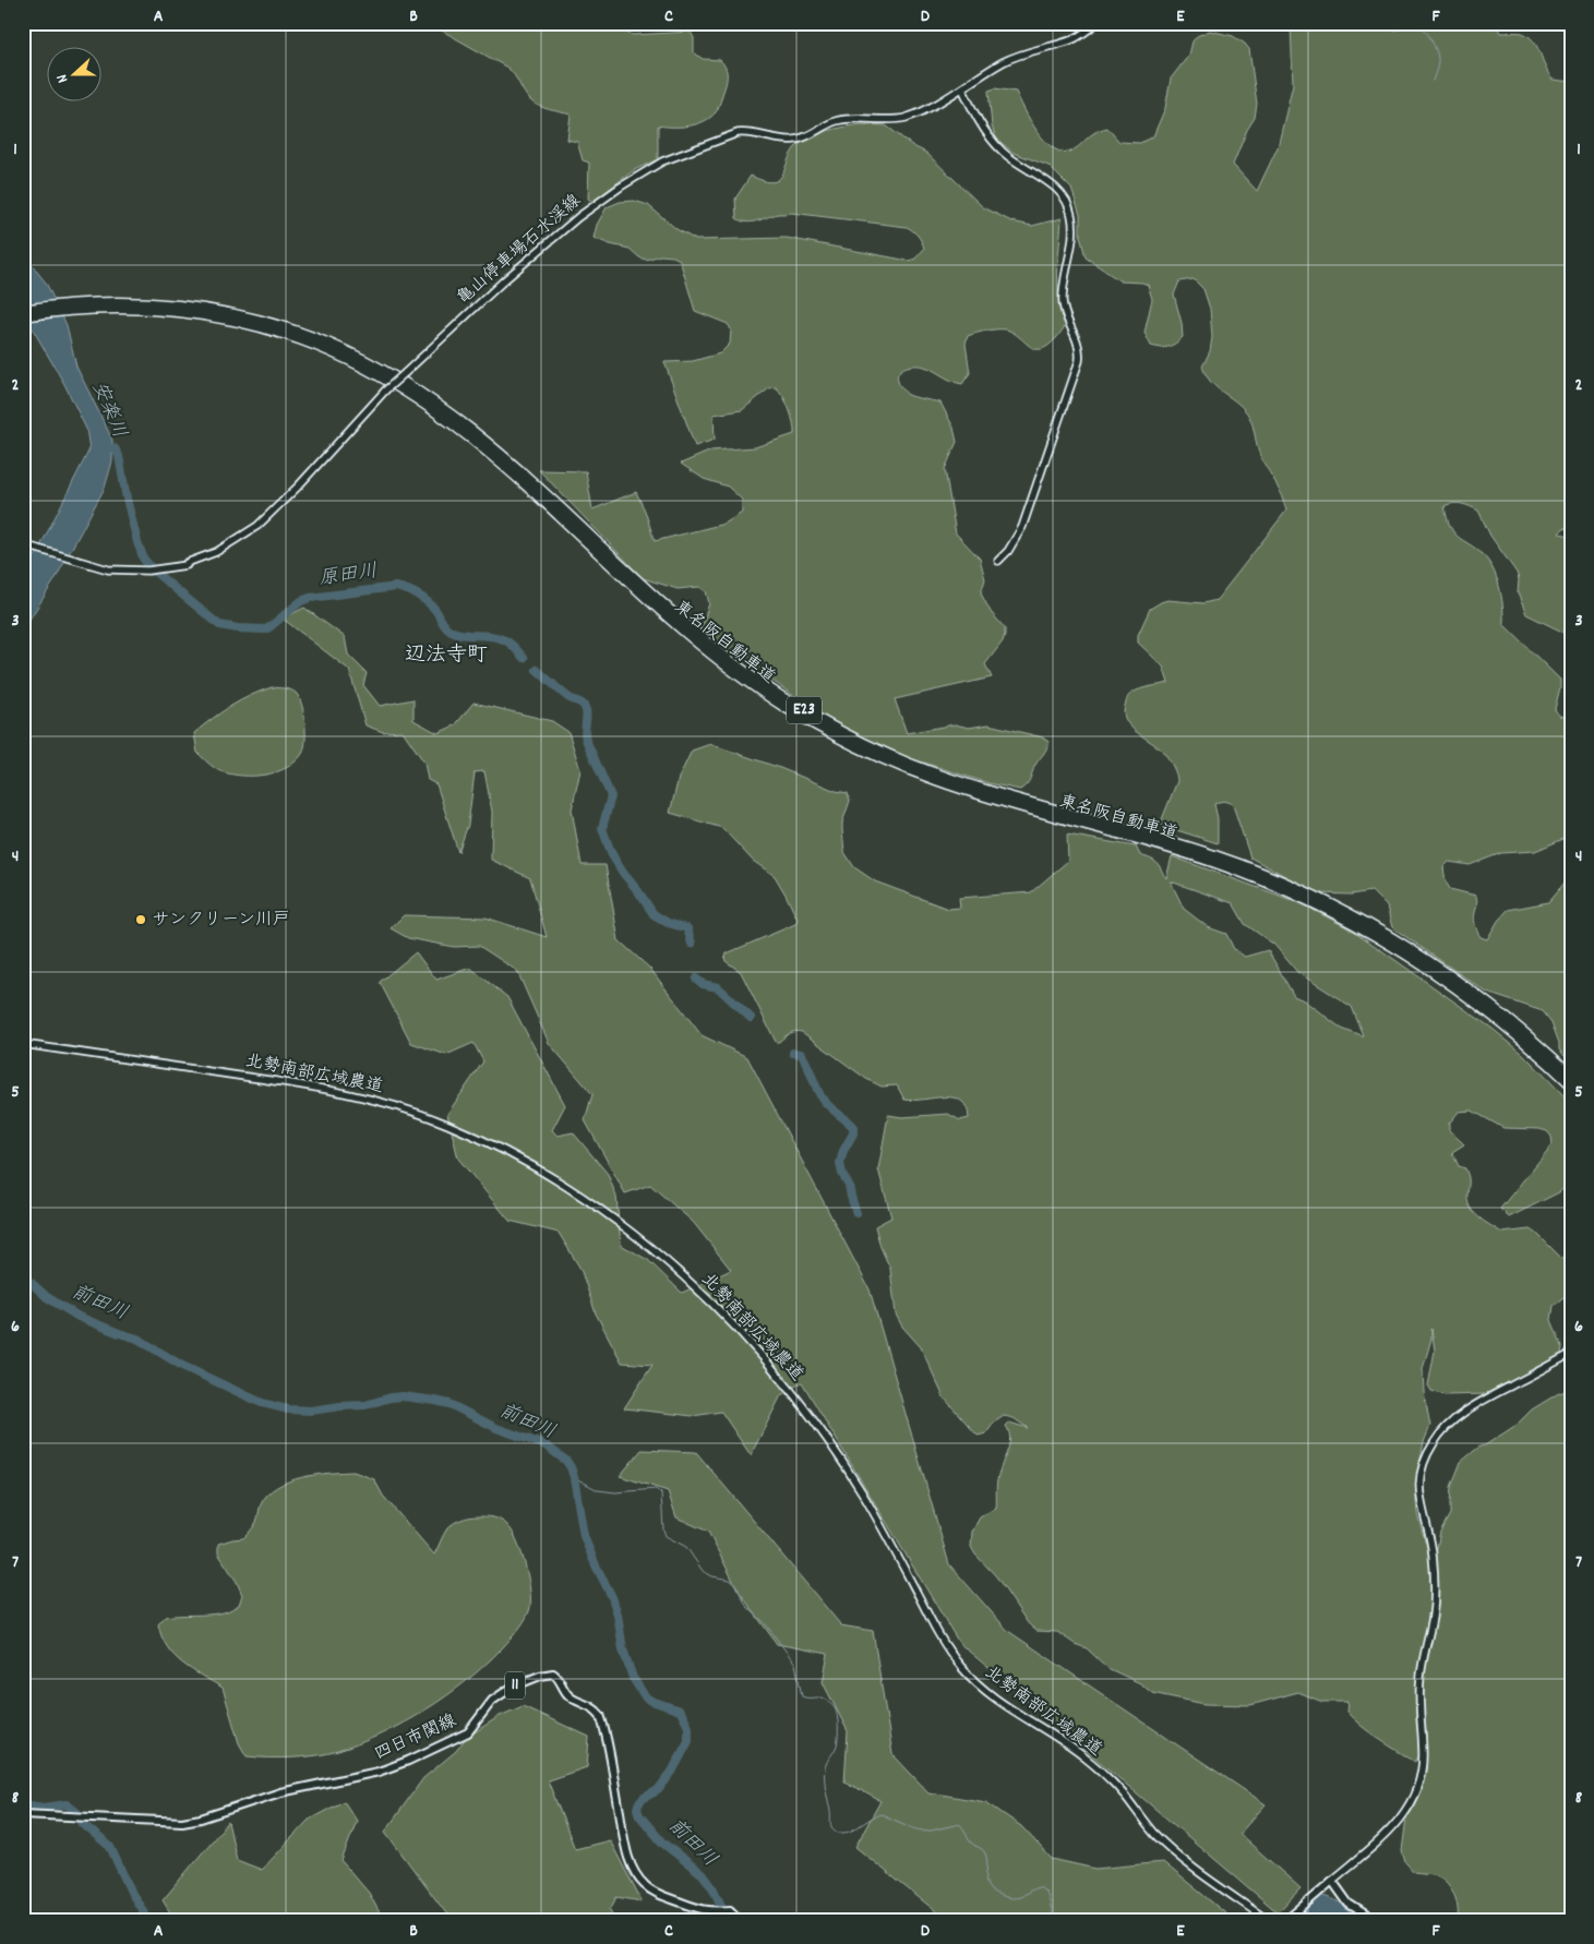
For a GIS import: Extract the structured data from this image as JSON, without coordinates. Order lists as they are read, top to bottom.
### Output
{
  "streets": {
    "highway": ["東名阪自動車道", "E23"],
    "main road": ["11", "四日市関線"],
    "street": ["亀山停車場石水渓線", "北勢南部広域農道"]
  },
  "districts": ["辺法寺町"],
  "water": ["安楽川", "原田川", "前田川"],
  "places": ["サンクリーン川戸"],
  "north": "left",
  "grid": {
    "columns": [
      "A",
      "B",
      "C",
      "D",
      "E",
      "F"
    ],
    "rows": [
      "1",
      "2",
      "3",
      "4",
      "5",
      "6",
      "7",
      "8"
    ]
  }
}
